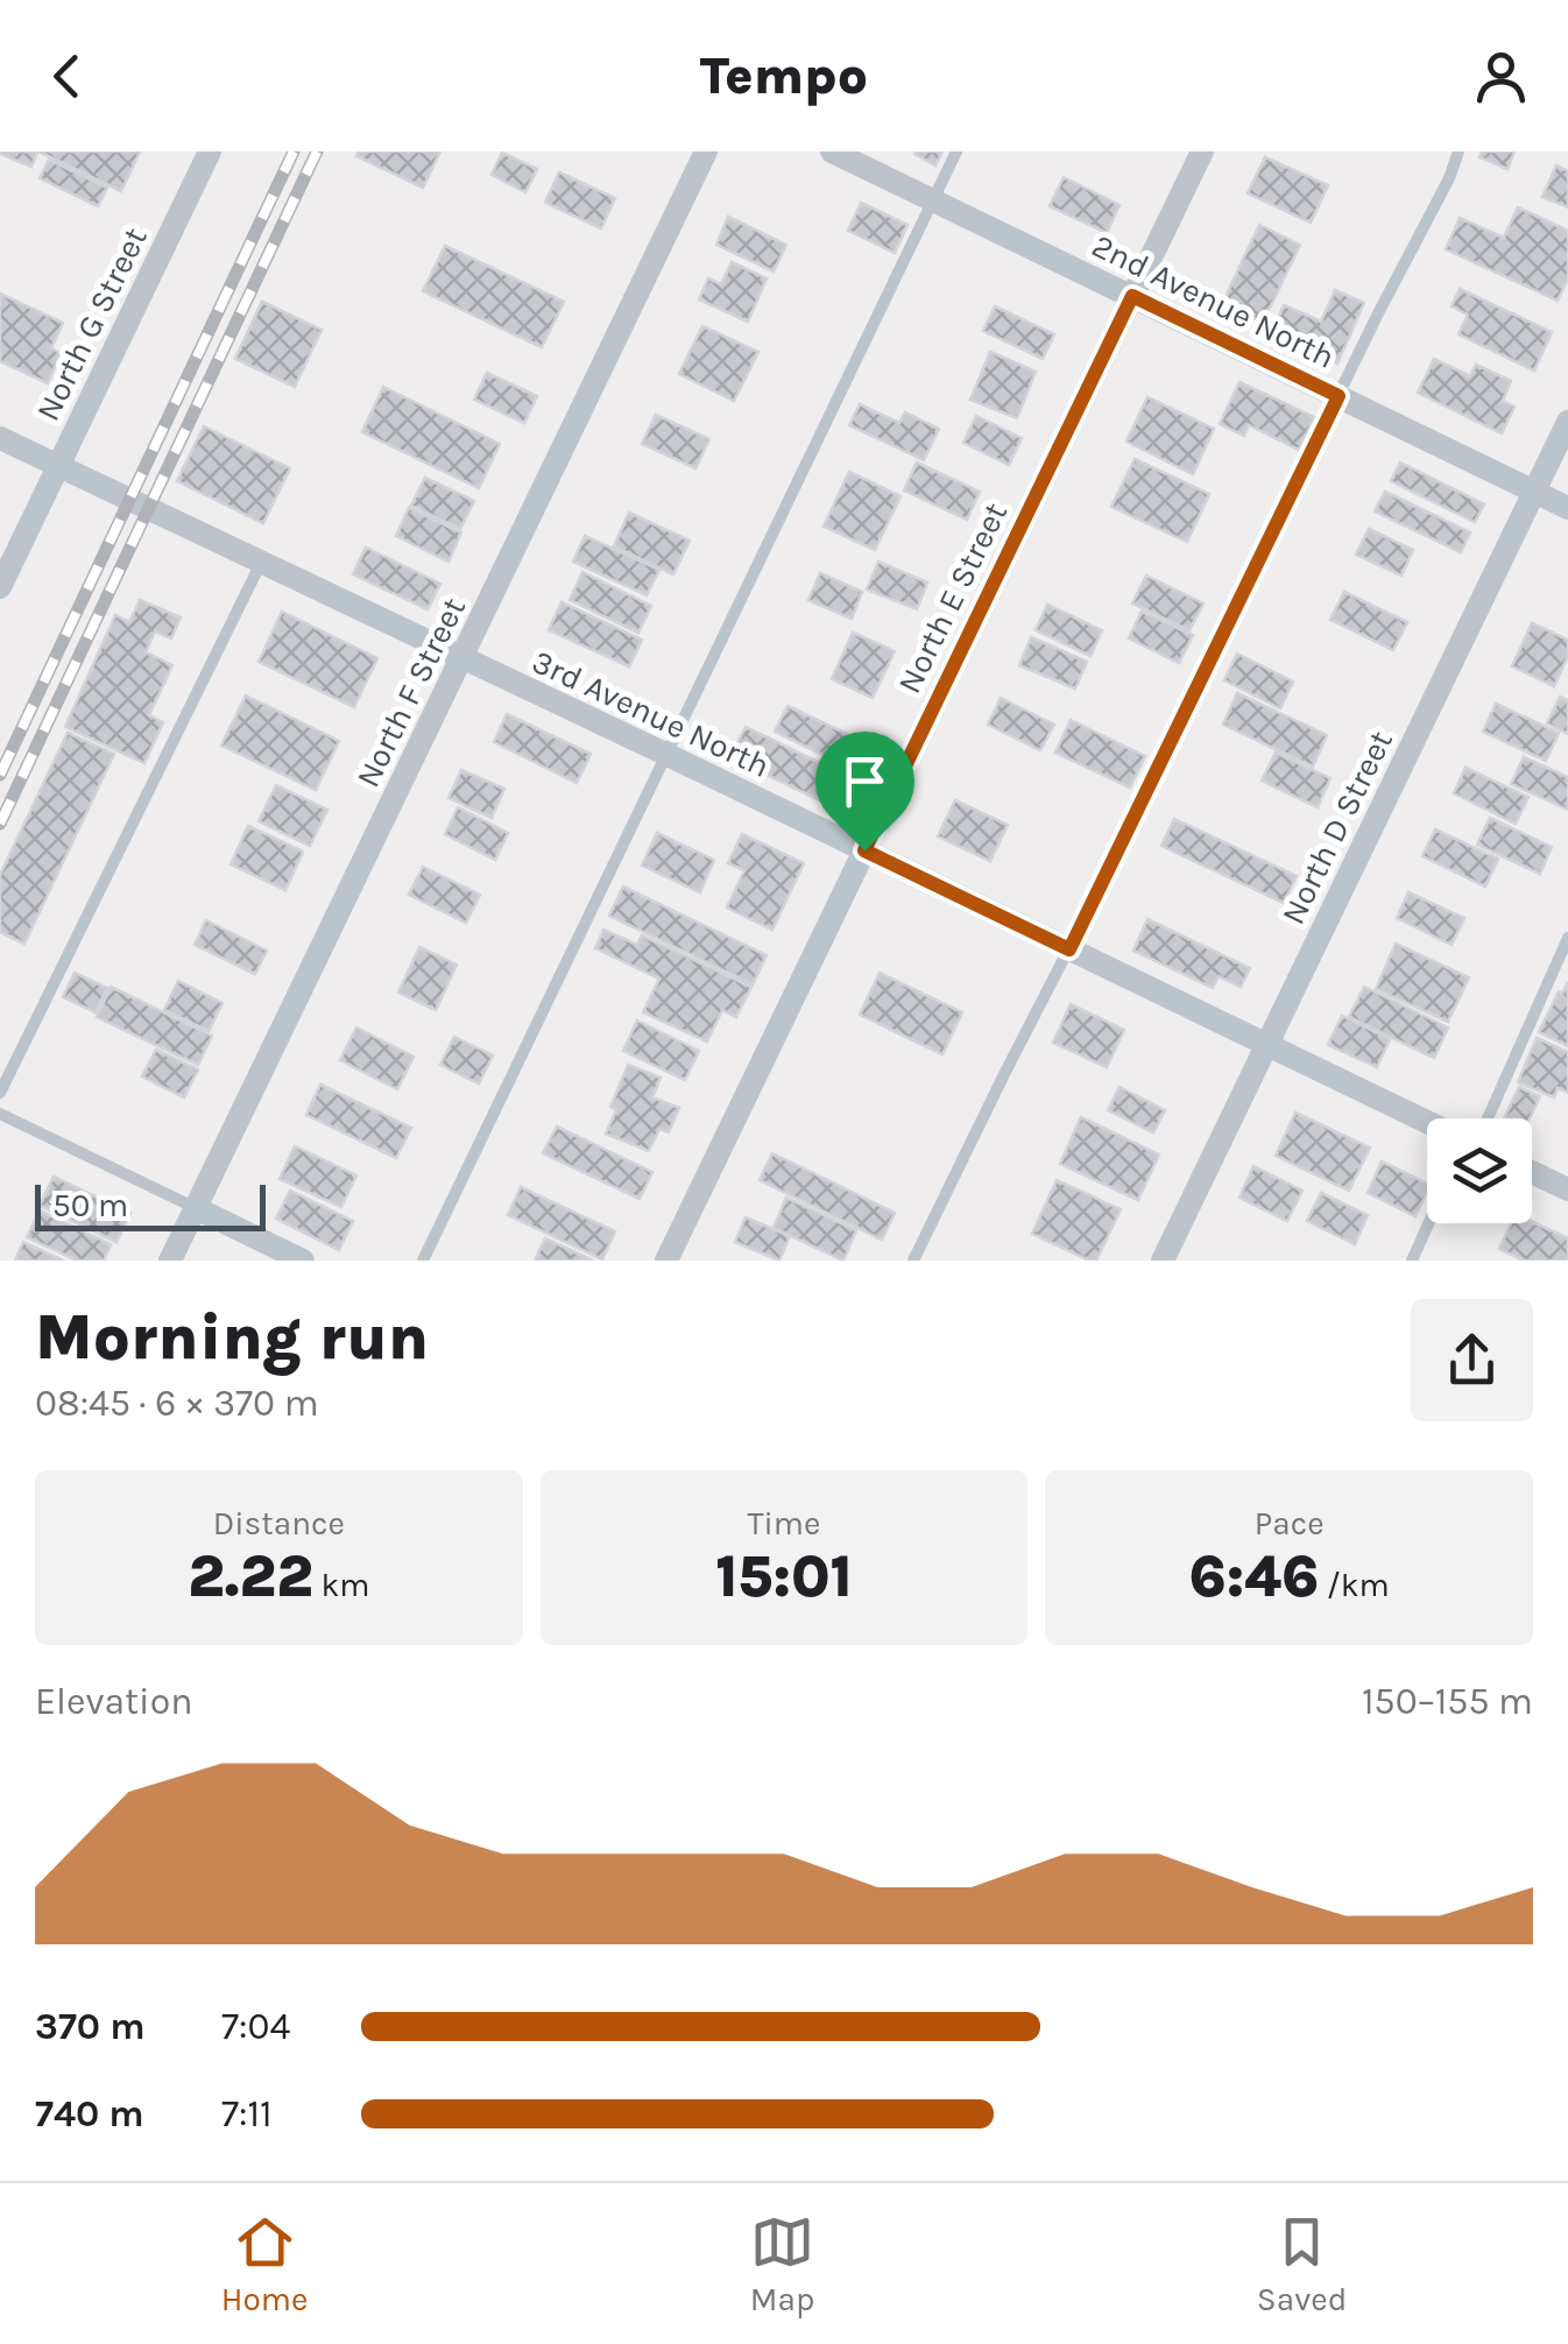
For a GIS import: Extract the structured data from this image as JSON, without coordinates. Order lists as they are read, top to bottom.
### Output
{
  "streets": {
    "street": [
      "2nd Avenue North",
      "North G Street",
      "North E Street",
      "North F Street",
      "3rd Avenue North",
      "North D Street"
    ]
  },
  "crossings": [
    ["2nd Avenue North", "North E Street"],
    ["2nd Avenue North", "North D Street"],
    ["North G Street", "3rd Avenue North"],
    ["North E Street", "3rd Avenue North"],
    ["North F Street", "3rd Avenue North"],
    ["3rd Avenue North", "North D Street"]
  ],
  "scale_bar": "50 m",
  "page": {
    "header": "Tempo",
    "scale": "50 m",
    "heading": ["Morning run", "08:45 · 6 × 370 m"],
    "stats": [
      ["Distance", "2.22 km"],
      ["Time", "15:01"],
      ["Pace", "6:46 /km"]
    ],
    "chart": ["Elevation", "150–155 m"],
    "list": [
      {
        "name": "370 m",
        "note": "7:04"
      },
      {
        "name": "740 m",
        "note": "7:11"
      }
    ],
    "tabs": ["Home", "Map", "Saved"]
  }
}
